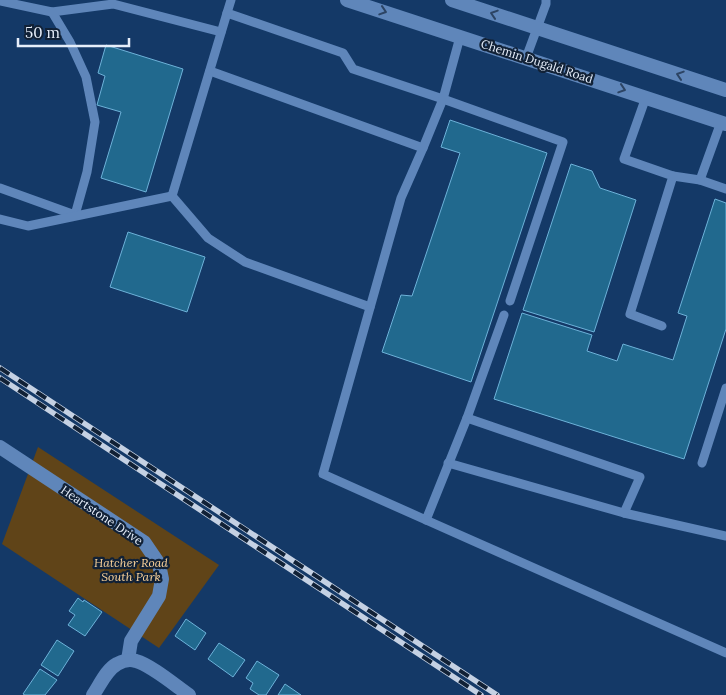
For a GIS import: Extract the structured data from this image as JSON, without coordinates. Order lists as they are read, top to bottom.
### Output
{
  "streets": {
    "main road": ["Chemin Dugald Road", "Heartstone Drive"]
  },
  "parks": ["Hatcher Road South Park"],
  "scale_bar": "50 m"
}
